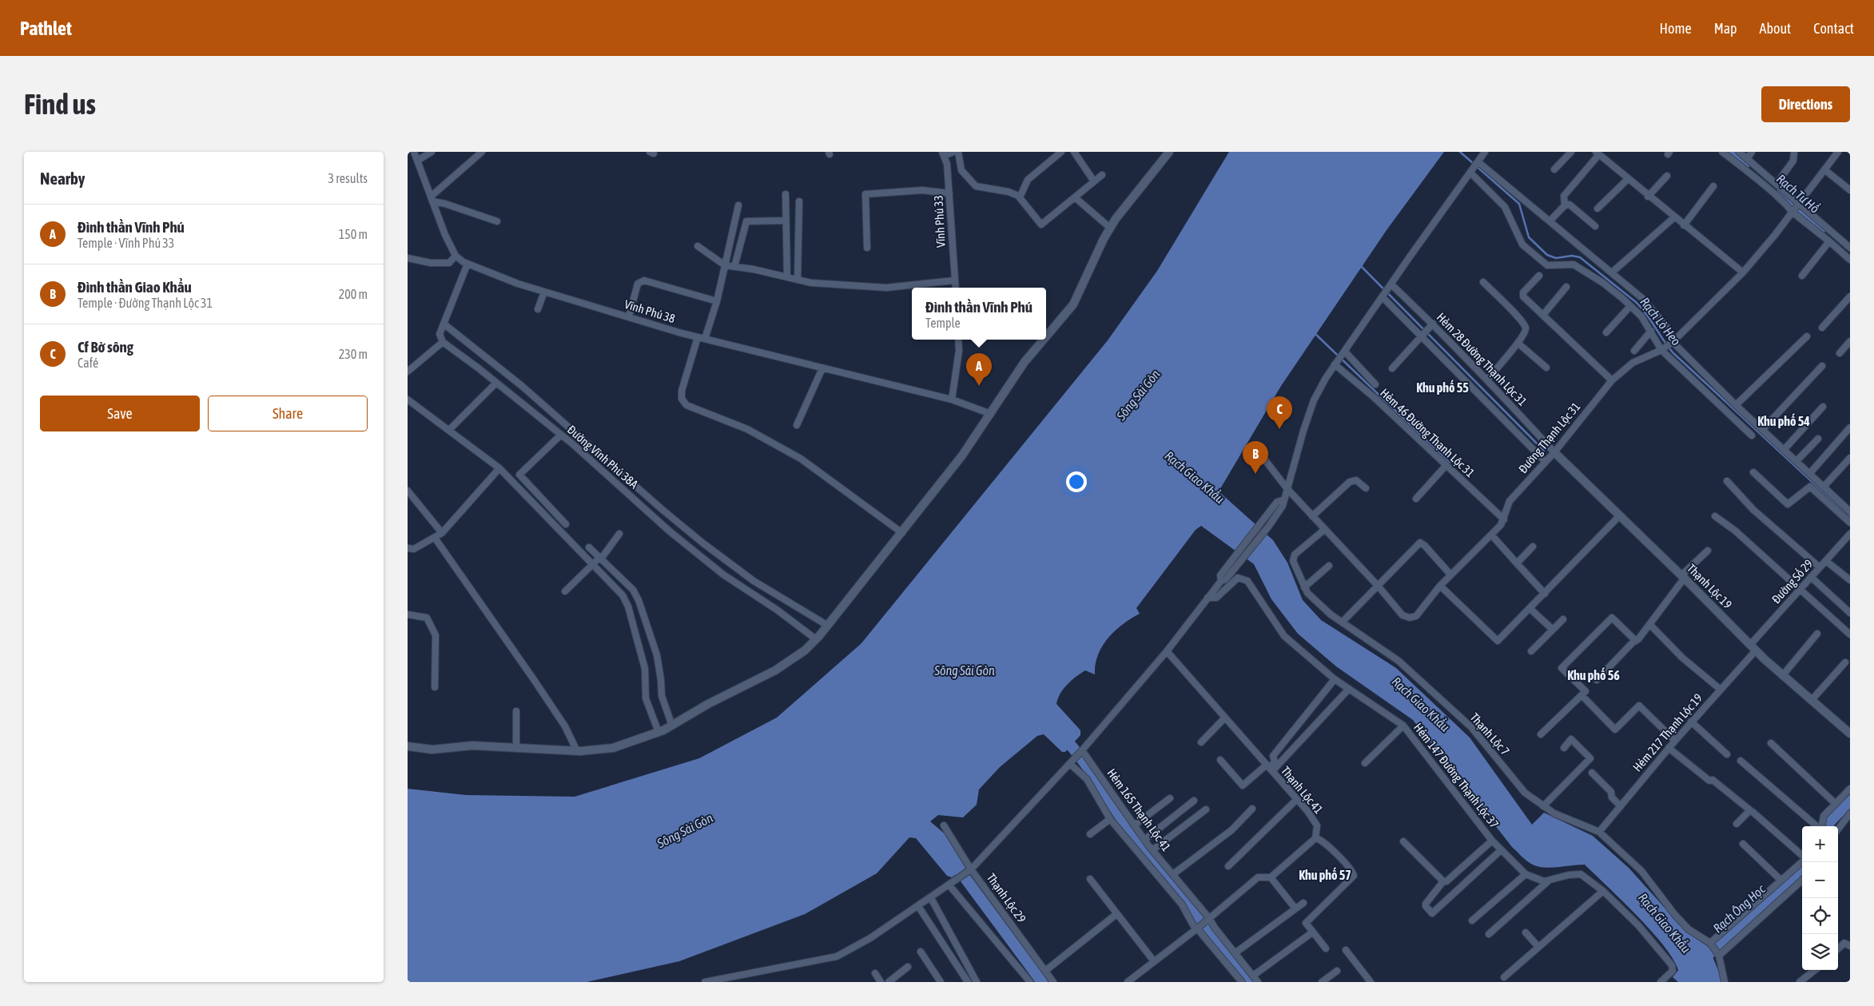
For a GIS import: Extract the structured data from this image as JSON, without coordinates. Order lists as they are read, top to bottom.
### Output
{
  "streets": {
    "street": [
      "Vĩnh Phú 33",
      "Vĩnh Phú 38",
      "Hẻm 28 Đường Thạnh Lộc 31",
      "Hẻm 46 Đường Thạnh Lộc 31",
      "Đường Thạnh Lộc 31",
      "Đường Vĩnh Phú 38A",
      "Đường Số 29",
      "Thạnh Lộc 19",
      "Hẻm 217 Thạnh Lộc 19",
      "Thạnh Lộc 7",
      "Hẻm 147 Đường Thạnh Lộc 37",
      "Thạnh Lộc 41",
      "Hẻm 165 Thạnh Lộc 41",
      "Thạnh Lộc 29"
    ]
  },
  "crossings": [
    ["Hẻm 28 Đường Thạnh Lộc 31", "Đường Thạnh Lộc 31"],
    ["Hẻm 28 Đường Thạnh Lộc 31", "Thạnh Lộc 19"],
    ["Hẻm 46 Đường Thạnh Lộc 31", "Đường Thạnh Lộc 31"],
    ["Đường Thạnh Lộc 31", "Thạnh Lộc 19"],
    ["Đường Thạnh Lộc 31", "Thạnh Lộc 7"],
    ["Đường Số 29", "Thạnh Lộc 19"],
    ["Đường Số 29", "Hẻm 217 Thạnh Lộc 19"],
    ["Thạnh Lộc 19", "Hẻm 217 Thạnh Lộc 19"],
    ["Hẻm 217 Thạnh Lộc 19", "Thạnh Lộc 7"]
  ],
  "districts": [
    "Khu phố 55",
    "Khu phố 54",
    "Khu phố 56",
    "Khu phố 57"
  ],
  "water": [
    "Rạch Tư Hổ",
    "Rạch Lò Heo",
    "Sông Sài Gòn",
    "Rạch Giao Khẩu",
    "Rạch Ông Học"
  ],
  "page": {
    "header": "Pathlet",
    "nav": [
      "Home",
      "Map",
      "About",
      "Contact"
    ],
    "buttons": [
      "Directions",
      ["Save", "Share"]
    ],
    "title": "Find us",
    "heading": ["Nearby", "3 results"],
    "list": [
      {
        "mark": "A",
        "name": "Đình thần Vĩnh Phú",
        "note": "Temple · Vĩnh Phú 33",
        "value": "150 m"
      },
      {
        "mark": "B",
        "name": "Đình thần Giao Khẩu",
        "note": "Temple · Đường Thạnh Lộc 31",
        "value": "200 m"
      },
      {
        "mark": "C",
        "name": "Cf Bờ sông",
        "note": "Café",
        "value": "230 m"
      }
    ],
    "popup": ["Đình thần Vĩnh Phú", "Temple"],
    "pins": ["A", "C", "B"],
    "map_buttons": ["+", "−"]
  }
}
